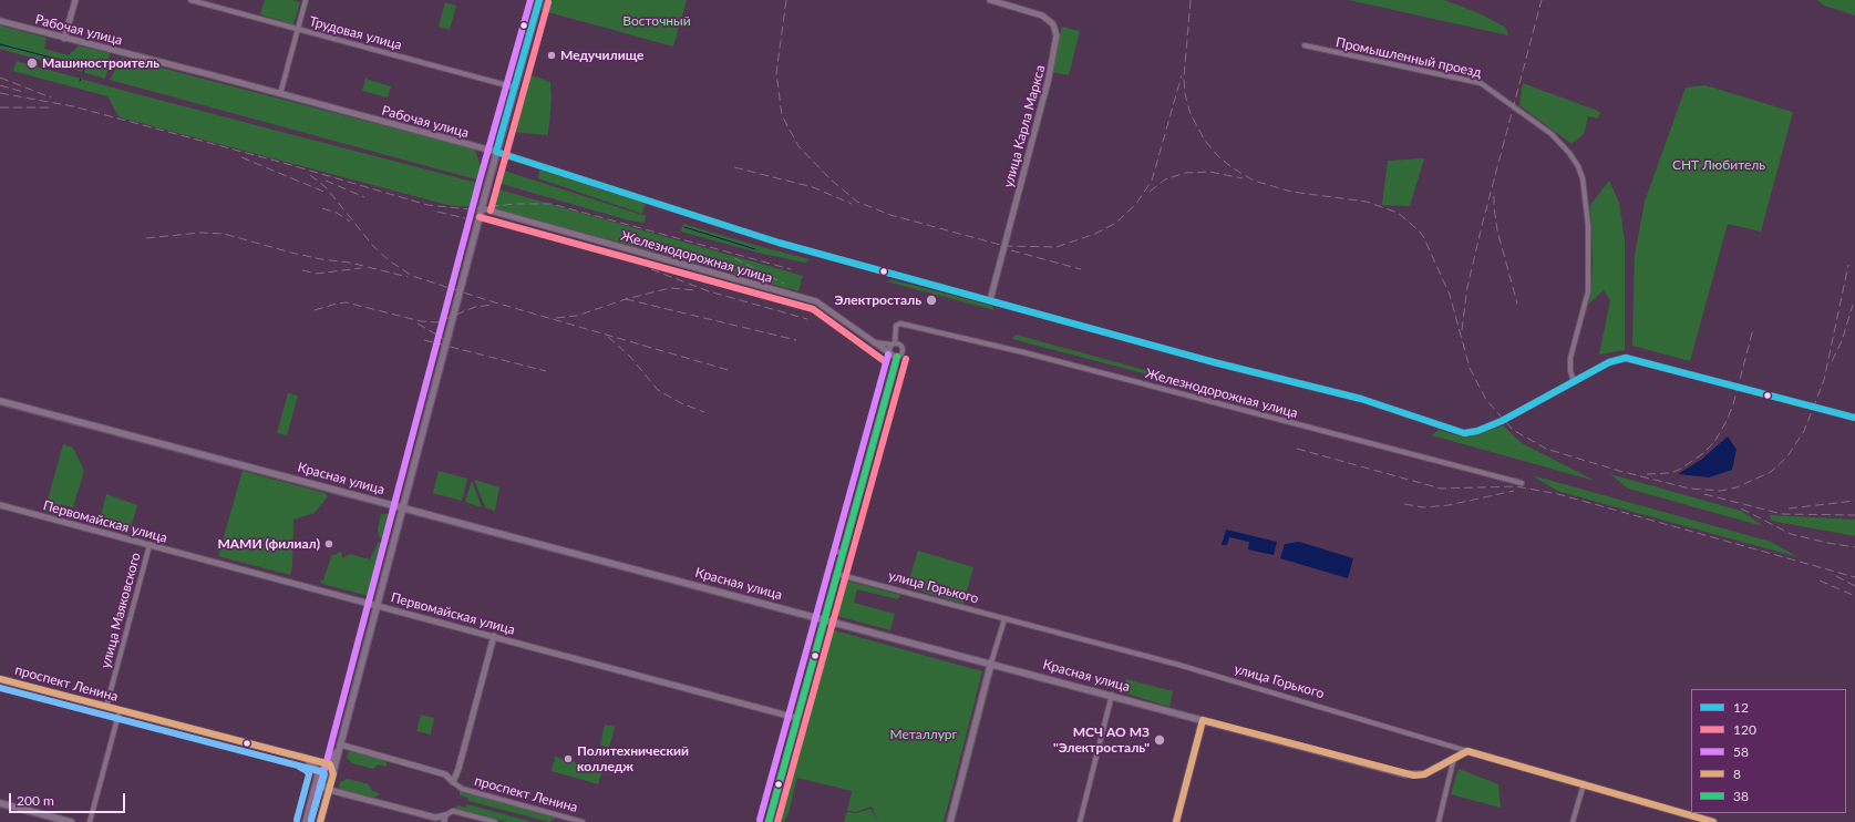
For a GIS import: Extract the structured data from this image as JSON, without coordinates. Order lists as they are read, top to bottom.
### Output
{
  "streets": {
    "main road": ["Красная улица", "улица Горького", "проспект Ленина"],
    "street": [
      "Рабочая улица",
      "Трудовая улица",
      "Промышленный проезд",
      "улица Карла Маркса",
      "Железнодорожная улица",
      "Первомайская улица",
      "улица Маяковского"
    ]
  },
  "crossings": [
    ["Рабочая улица", "Промышленный проезд"],
    ["Рабочая улица", "улица Карла Маркса"],
    ["Красная улица", "улица Горького"],
    ["Первомайская улица", "улица Маяковского"],
    ["улица Маяковского", "проспект Ленина"]
  ],
  "parks": ["Восточный", "СНТ Любитель", "Металлург"],
  "places": [
    "Медучилище",
    "Машиностроитель",
    "Электросталь",
    "МАМИ (филиал)",
    "МСЧ АО МЗ \"Электросталь\"",
    "Политехнический колледж"
  ],
  "lines": [
    "transit line 12",
    "transit line 58",
    "transit line 120",
    "transit line 38",
    "transit line 8"
  ],
  "legend": [
    "12",
    "120",
    "58",
    "8",
    "38"
  ],
  "scale_bar": "200 m"
}
